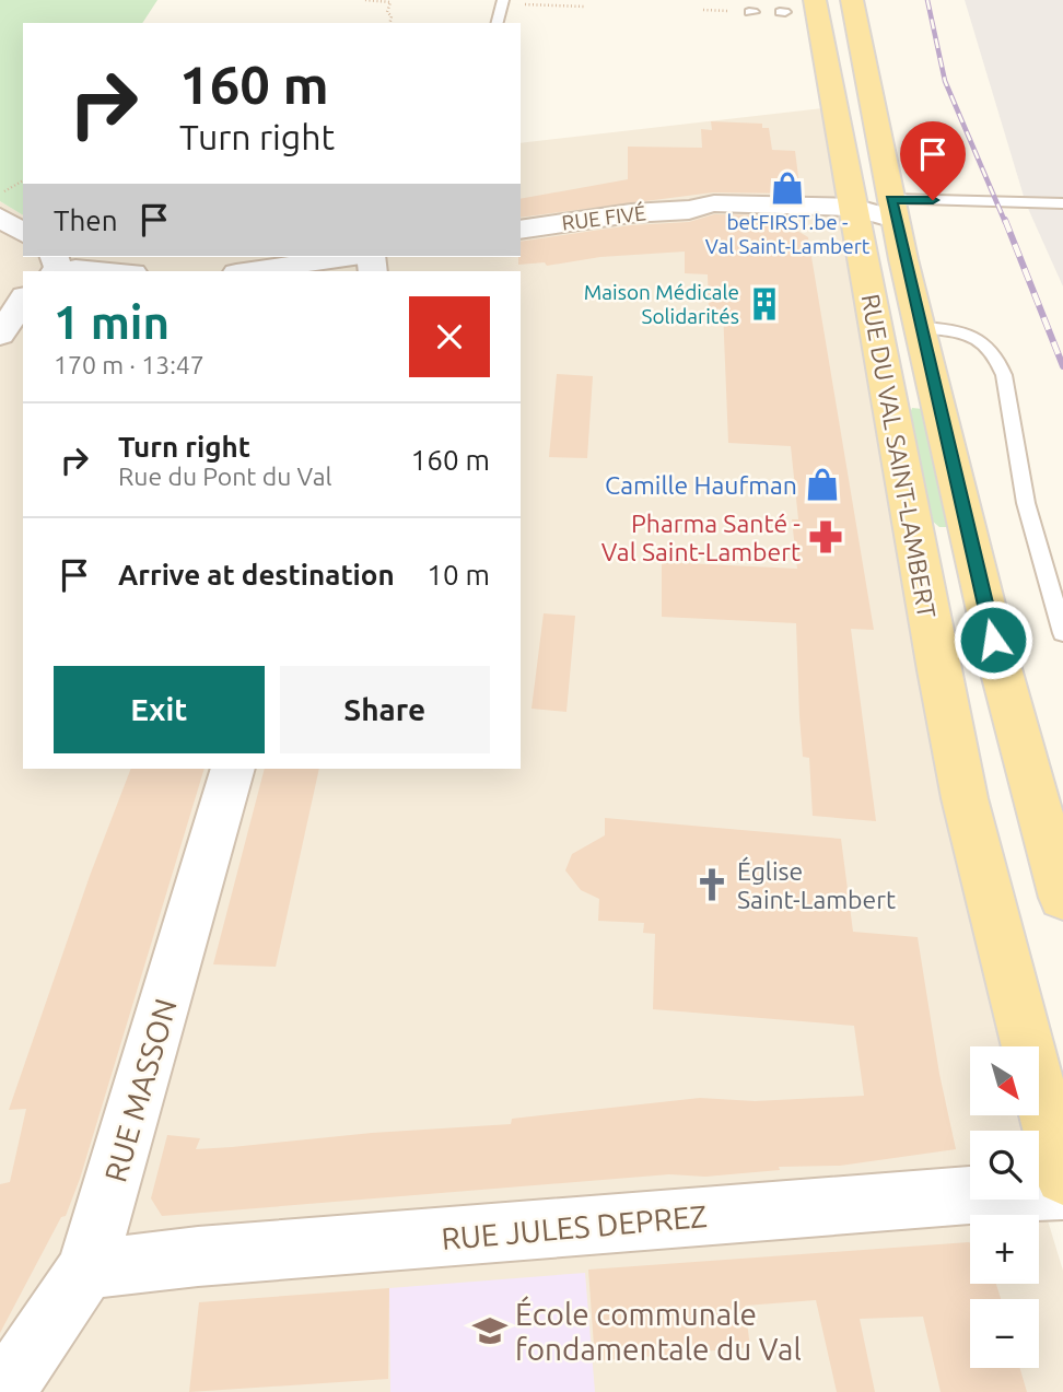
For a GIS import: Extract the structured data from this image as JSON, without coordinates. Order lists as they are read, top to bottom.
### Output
{
  "streets": {
    "main road": ["RUE DU VAL SAINT-LAMBERT"],
    "street": ["RUE FIVÉ", "RUE MASSON", "RUE JULES DEPREZ"]
  },
  "crossings": [
    ["RUE FIVÉ", "RUE DU VAL SAINT-LAMBERT"],
    ["RUE MASSON", "RUE JULES DEPREZ"]
  ],
  "places": {
    "shop": ["betFIRST.be - Val Saint-Lambert", "Camille Haufman"],
    "building": ["Maison Médicale Solidarités"],
    "pharmacy": ["Pharma Santé - Val Saint-Lambert"],
    "church": ["Église Saint-Lambert"],
    "school or university": ["École communale fondamentale du Val"]
  },
  "north": "bottom right",
  "page": {
    "turn": ["160 m", "Turn right"],
    "then": "Then",
    "heading": ["1 min", "170 m · 13:47"],
    "list": [
      {
        "name": "Turn right",
        "note": "Rue du Pont du Val",
        "value": "160 m"
      },
      {
        "name": "Arrive at destination",
        "value": "10 m"
      }
    ],
    "buttons": ["Exit", "Share"],
    "map_buttons": ["+", "−"]
  }
}
